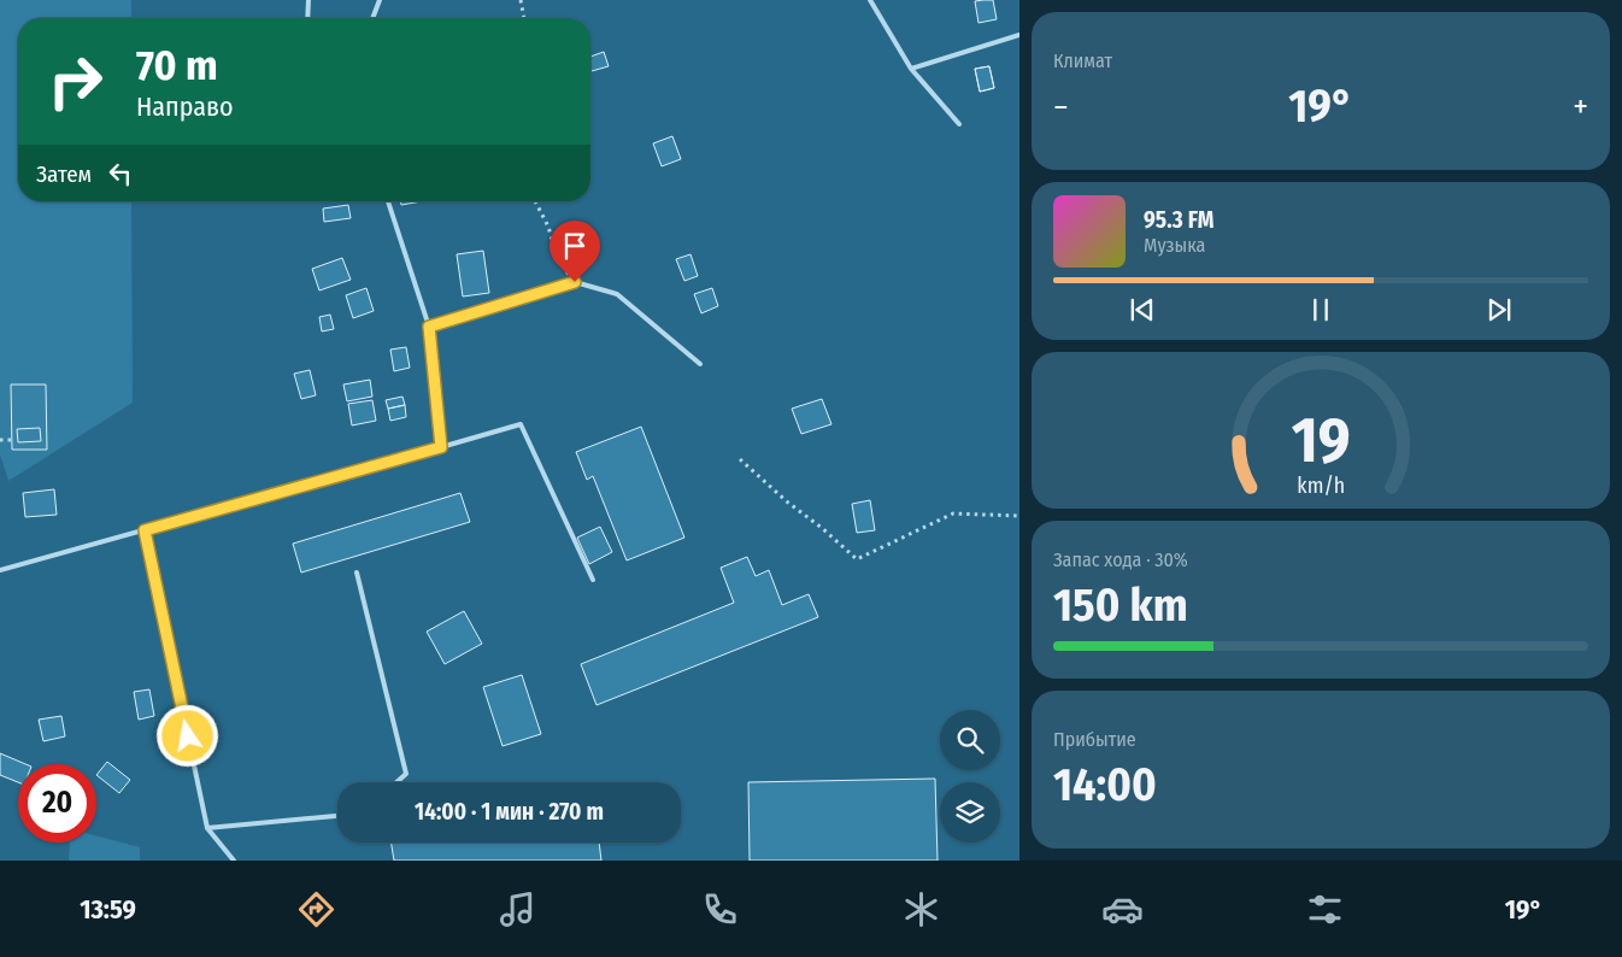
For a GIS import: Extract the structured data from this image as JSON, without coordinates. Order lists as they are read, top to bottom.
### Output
{
  "page": {
    "tile": [
      "Климат",
      ["Запас хода · 30%", "150 km"],
      ["Прибытие", "14:00"]
    ],
    "turn": ["70 m", "Направо"],
    "heat": ["−", "19°", "+"],
    "then": "Затем",
    "song": ["95.3 FM", "Музыка"],
    "limit": "20",
    "trip": "14:00 · 1 мин · 270 m",
    "tabs": ["13:59", "19°"],
    "gauge": ["19", "km/h"]
  }
}
